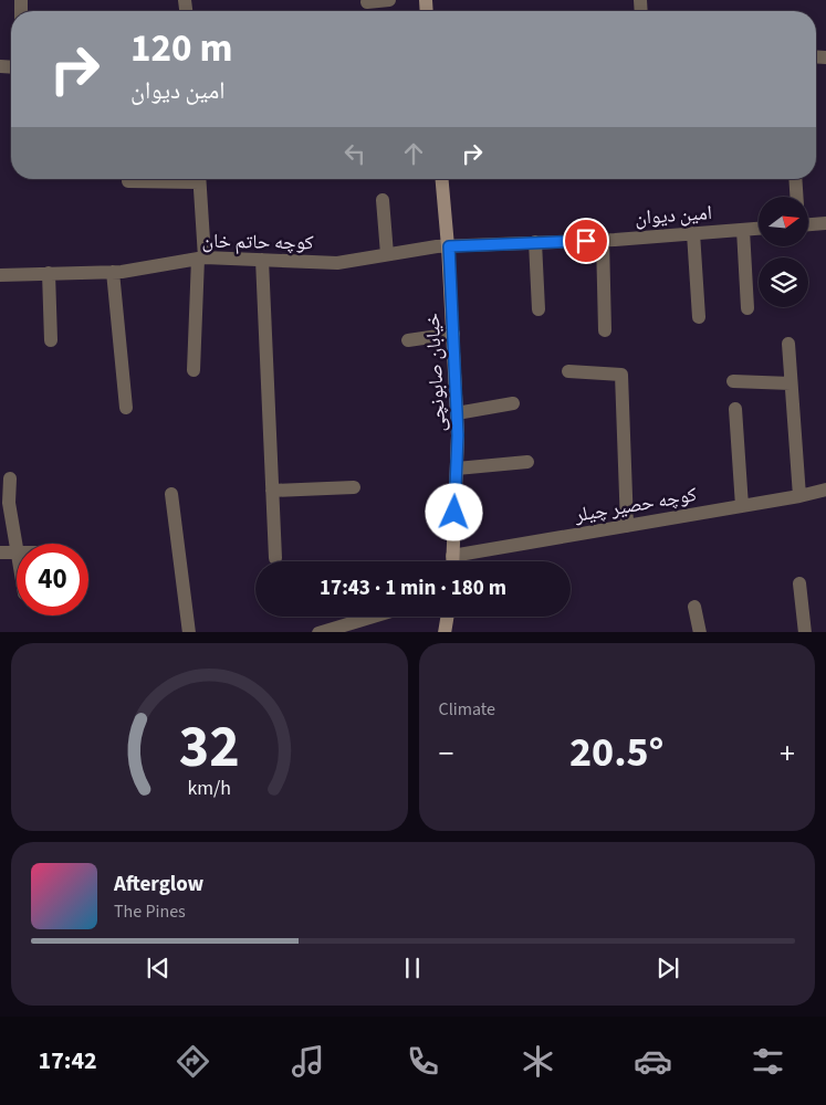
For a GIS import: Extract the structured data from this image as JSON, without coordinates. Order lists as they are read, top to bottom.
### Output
{
  "streets": {
    "street": [
      "امین دیوان",
      "کوچه حاتم خان",
      "خیابان صابونچی",
      "کوچه حصیر چیلر"
    ]
  },
  "crossings": [
    ["امین دیوان", "کوچه حاتم خان"],
    ["امین دیوان", "خیابان صابونچی"],
    ["کوچه حاتم خان", "خیابان صابونچی"]
  ],
  "north": "right",
  "page": {
    "turn": ["120 m", "امین دیوان"],
    "limit": "40",
    "trip": "17:43 · 1 min · 180 m",
    "tile": "Climate",
    "heat": ["−", "20.5°", "+"],
    "song": ["Afterglow", "The Pines"],
    "tabs": "17:42",
    "gauge": ["32", "km/h"]
  }
}
